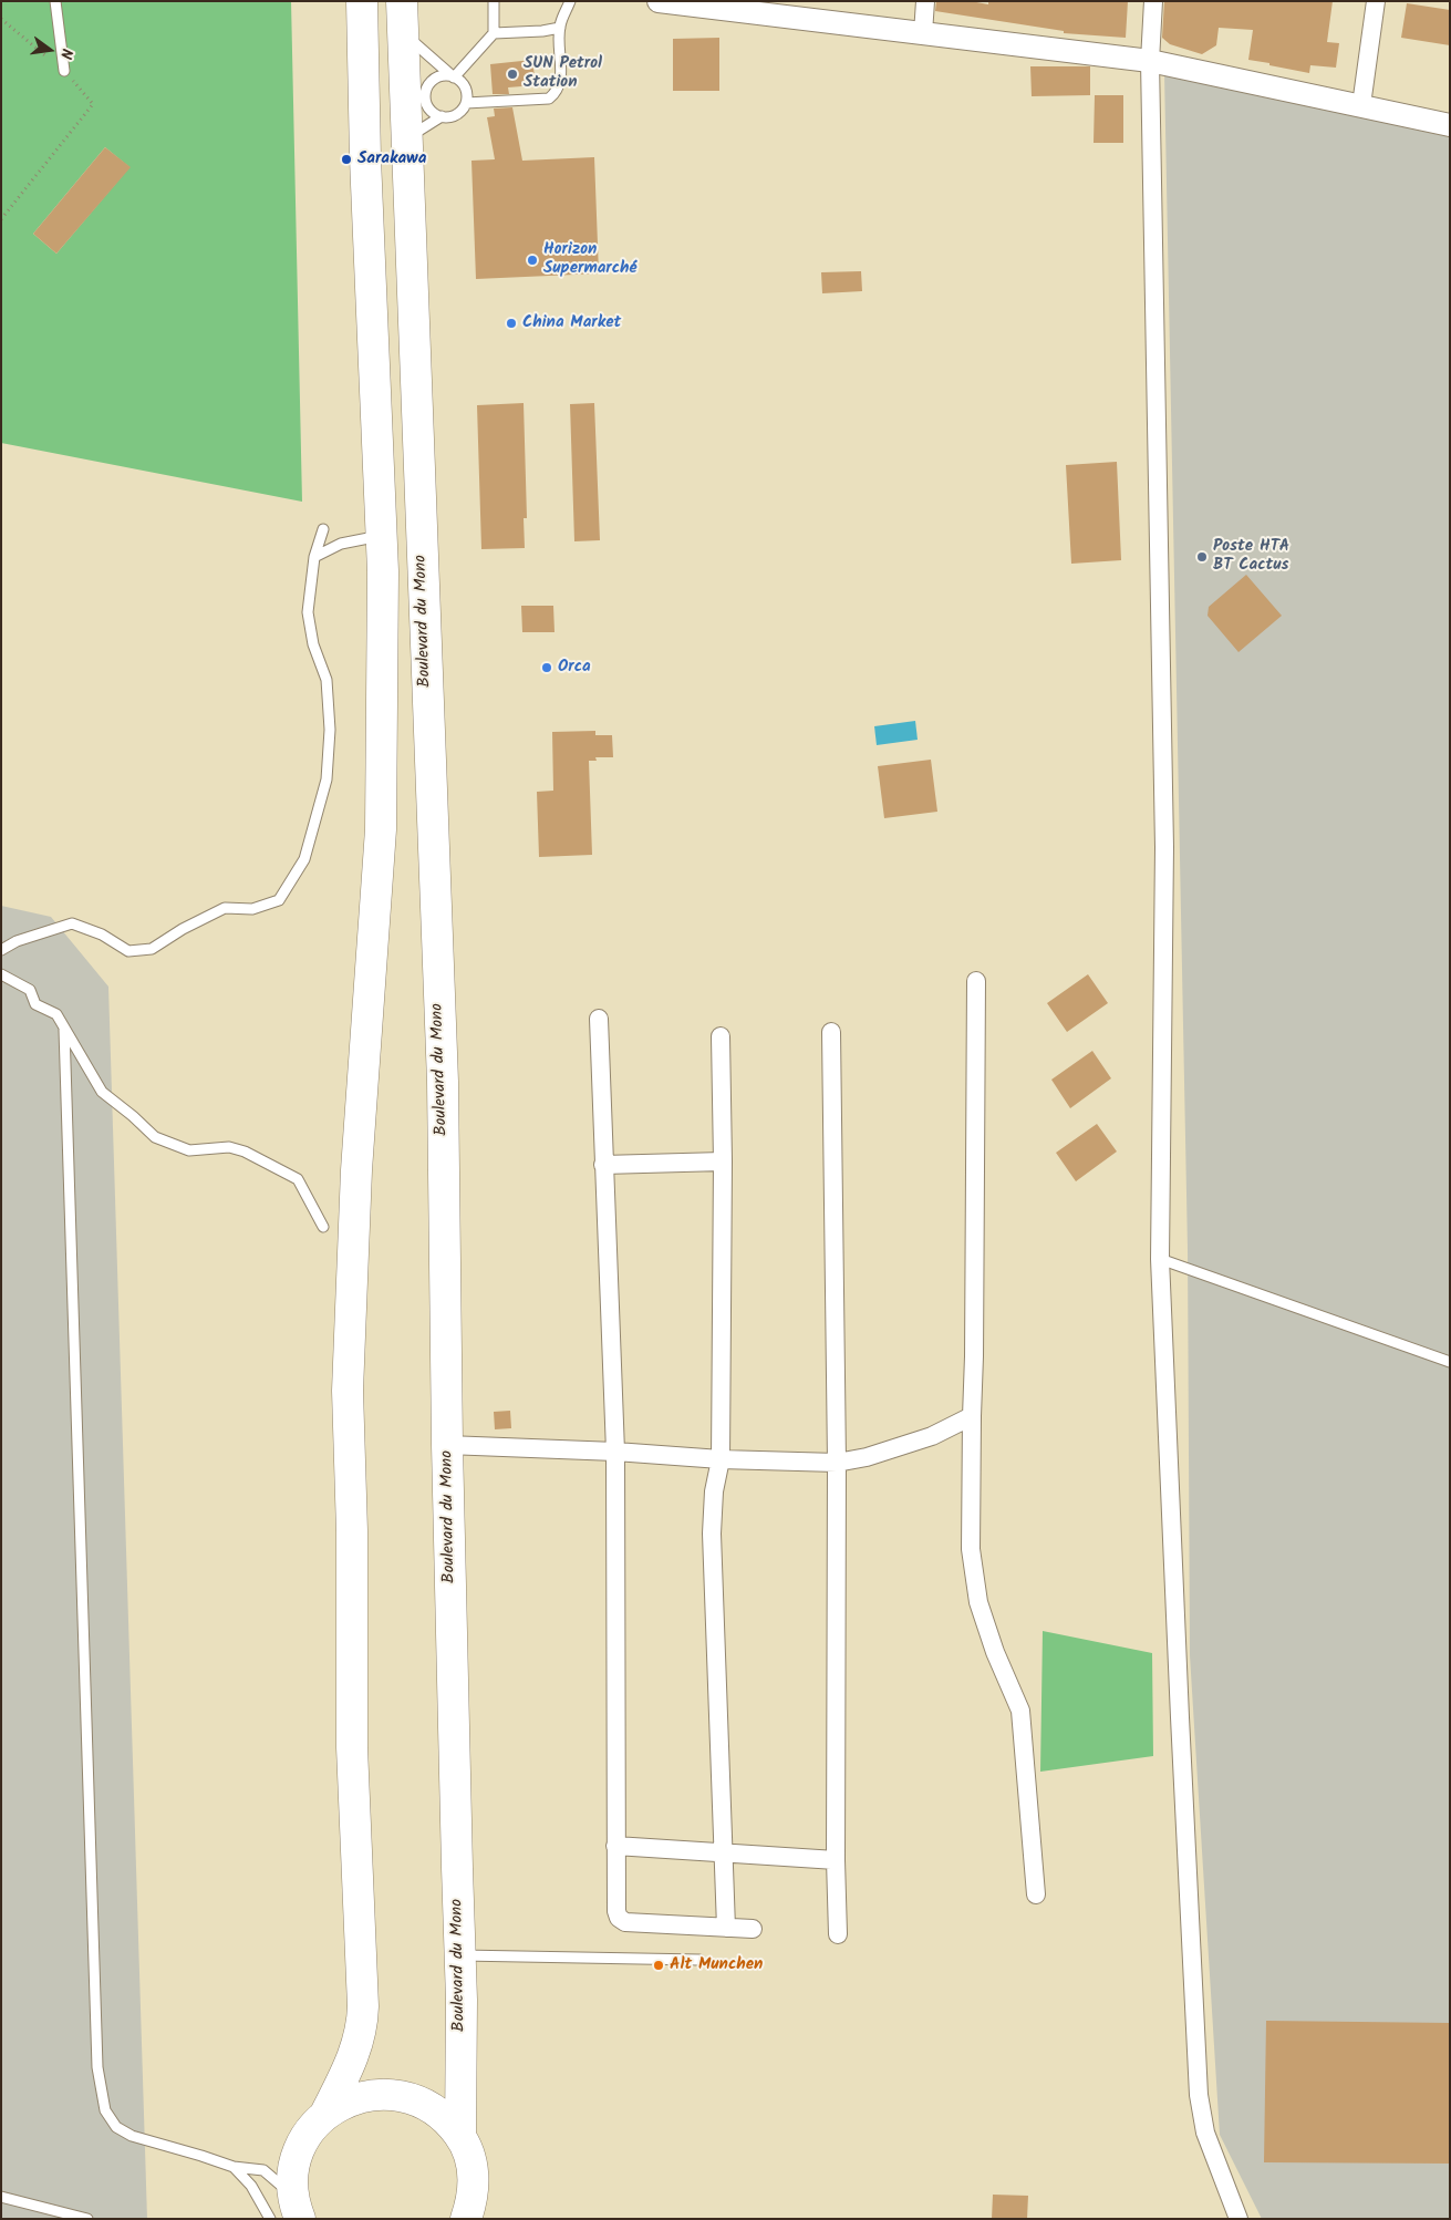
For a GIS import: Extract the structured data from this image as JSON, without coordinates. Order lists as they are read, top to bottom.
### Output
{
  "streets": {
    "highway": ["Boulevard du Mono"]
  },
  "places": [
    "SUN Petrol Station",
    "Sarakawa",
    "Horizon Supermarché",
    "China Market",
    "Poste HTA BT Cactus",
    "Orca",
    "Alt Munchen"
  ],
  "north": "right"
}
